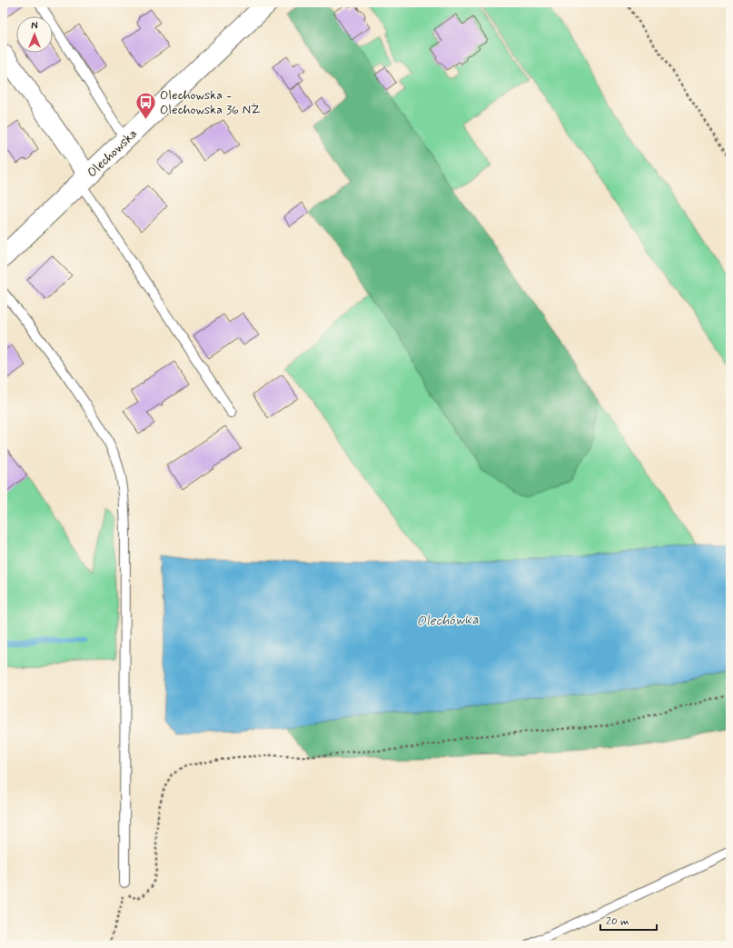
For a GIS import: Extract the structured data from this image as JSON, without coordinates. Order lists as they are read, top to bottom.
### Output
{
  "streets": {
    "street": ["Olechowska"]
  },
  "water": ["Olechówka"],
  "places": {
    "bus stop": ["Olechowska - Olechowska 36 NŻ"]
  },
  "scale_bar": "20 m",
  "north": "top"
}
